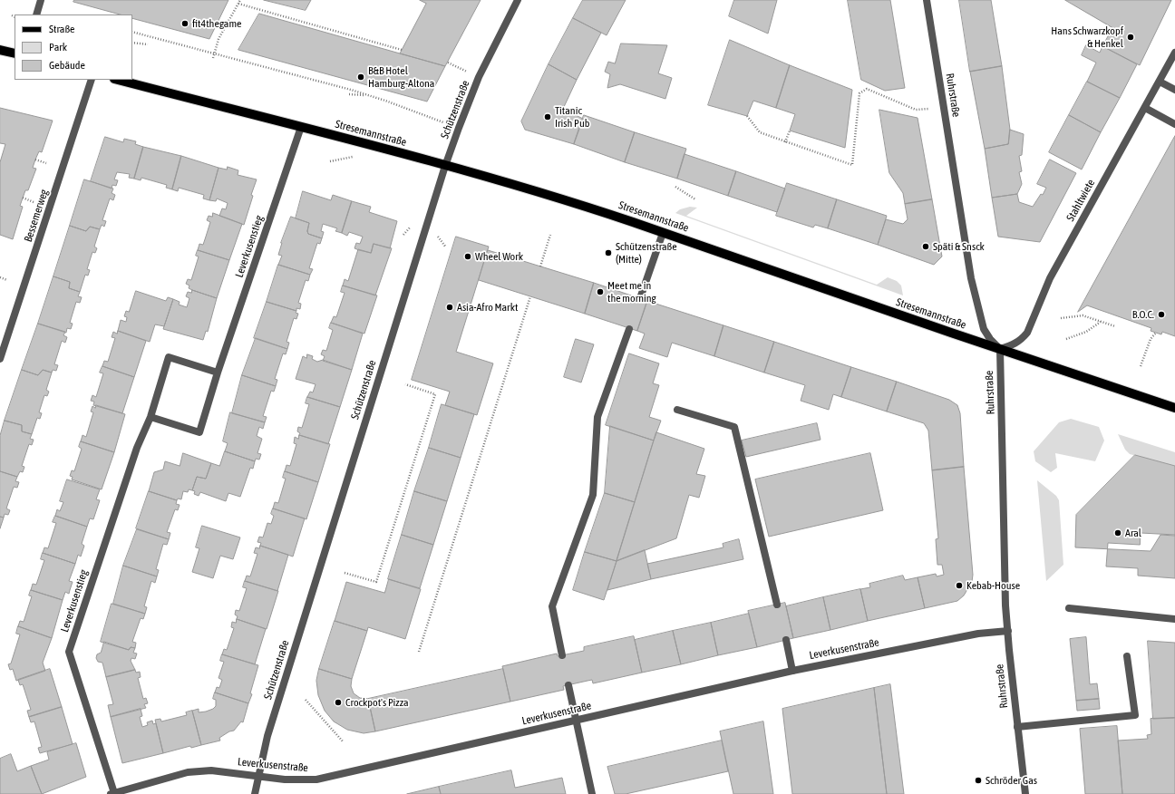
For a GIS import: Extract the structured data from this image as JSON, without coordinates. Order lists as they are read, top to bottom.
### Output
{
  "streets": {
    "main road": ["Stresemannstraße"],
    "street": [
      "Ruhrstraße",
      "Schützenstraße",
      "Stahltwiete",
      "Bessemerweg",
      "Leverkusenstieg",
      "Leverkusenstraße"
    ]
  },
  "crossings": [
    ["Ruhrstraße", "Stresemannstraße"],
    ["Ruhrstraße", "Stahltwiete"],
    ["Ruhrstraße", "Leverkusenstraße"],
    ["Schützenstraße", "Stresemannstraße"],
    ["Schützenstraße", "Leverkusenstraße"],
    ["Stresemannstraße", "Stahltwiete"],
    ["Stresemannstraße", "Leverkusenstieg"],
    ["Leverkusenstieg", "Leverkusenstraße"]
  ],
  "places": [
    "fit4thegame",
    "Hans Schwarzkopf & Henkel",
    "B&B Hotel Hamburg-Altona",
    "Titanic Irish Pub",
    "Späti & Snsck",
    "Schützenstraße (Mitte)",
    "Wheel Work",
    "Meet me in the morning",
    "Asia-Afro Markt",
    "B.O.C.",
    "Aral",
    "Kebab-House",
    "Crockpot's Pizza",
    "Schröder Gas"
  ],
  "legend": ["Straße", "Park", "Gebäude"]
}
